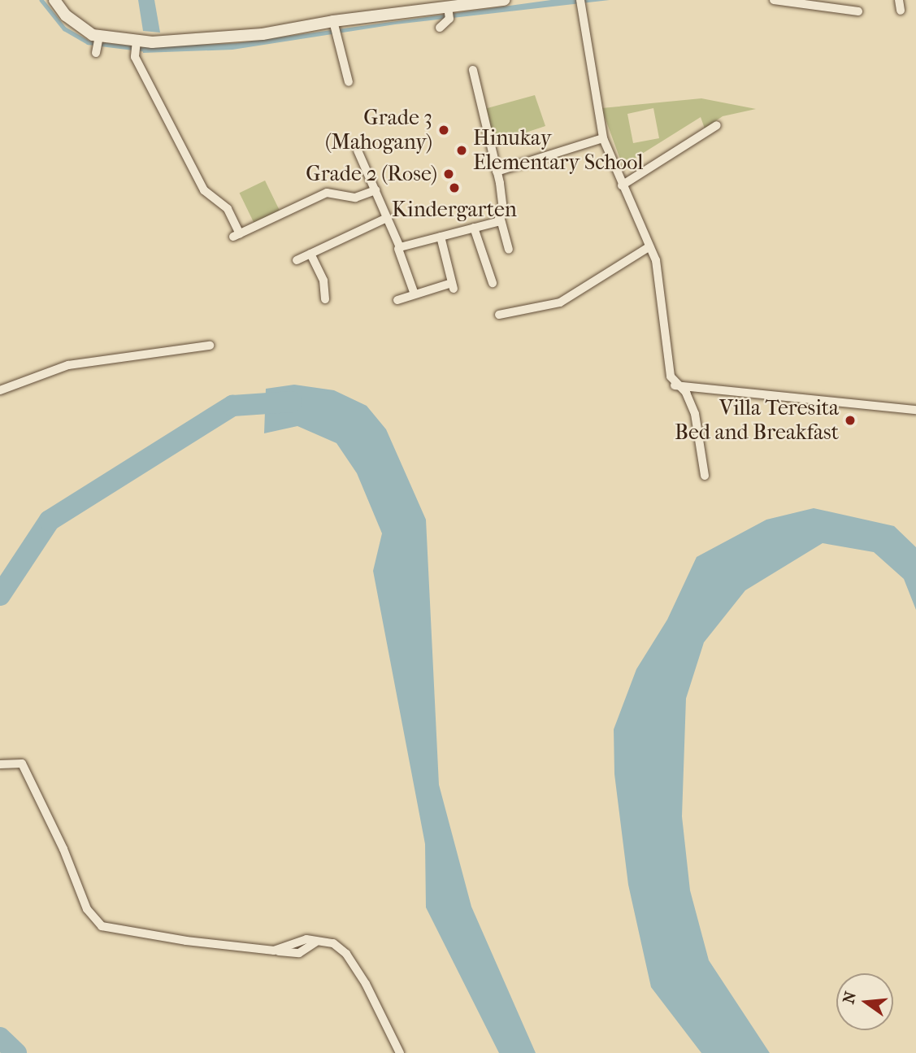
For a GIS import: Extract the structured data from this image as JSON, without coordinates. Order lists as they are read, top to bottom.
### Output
{
  "places": [
    "Grade 3 (Mahogany)",
    "Hinukay Elementary School",
    "Grade 2 (Rose)",
    "Kindergarten",
    "Villa Teresita Bed and Breakfast"
  ],
  "north": "left"
}
